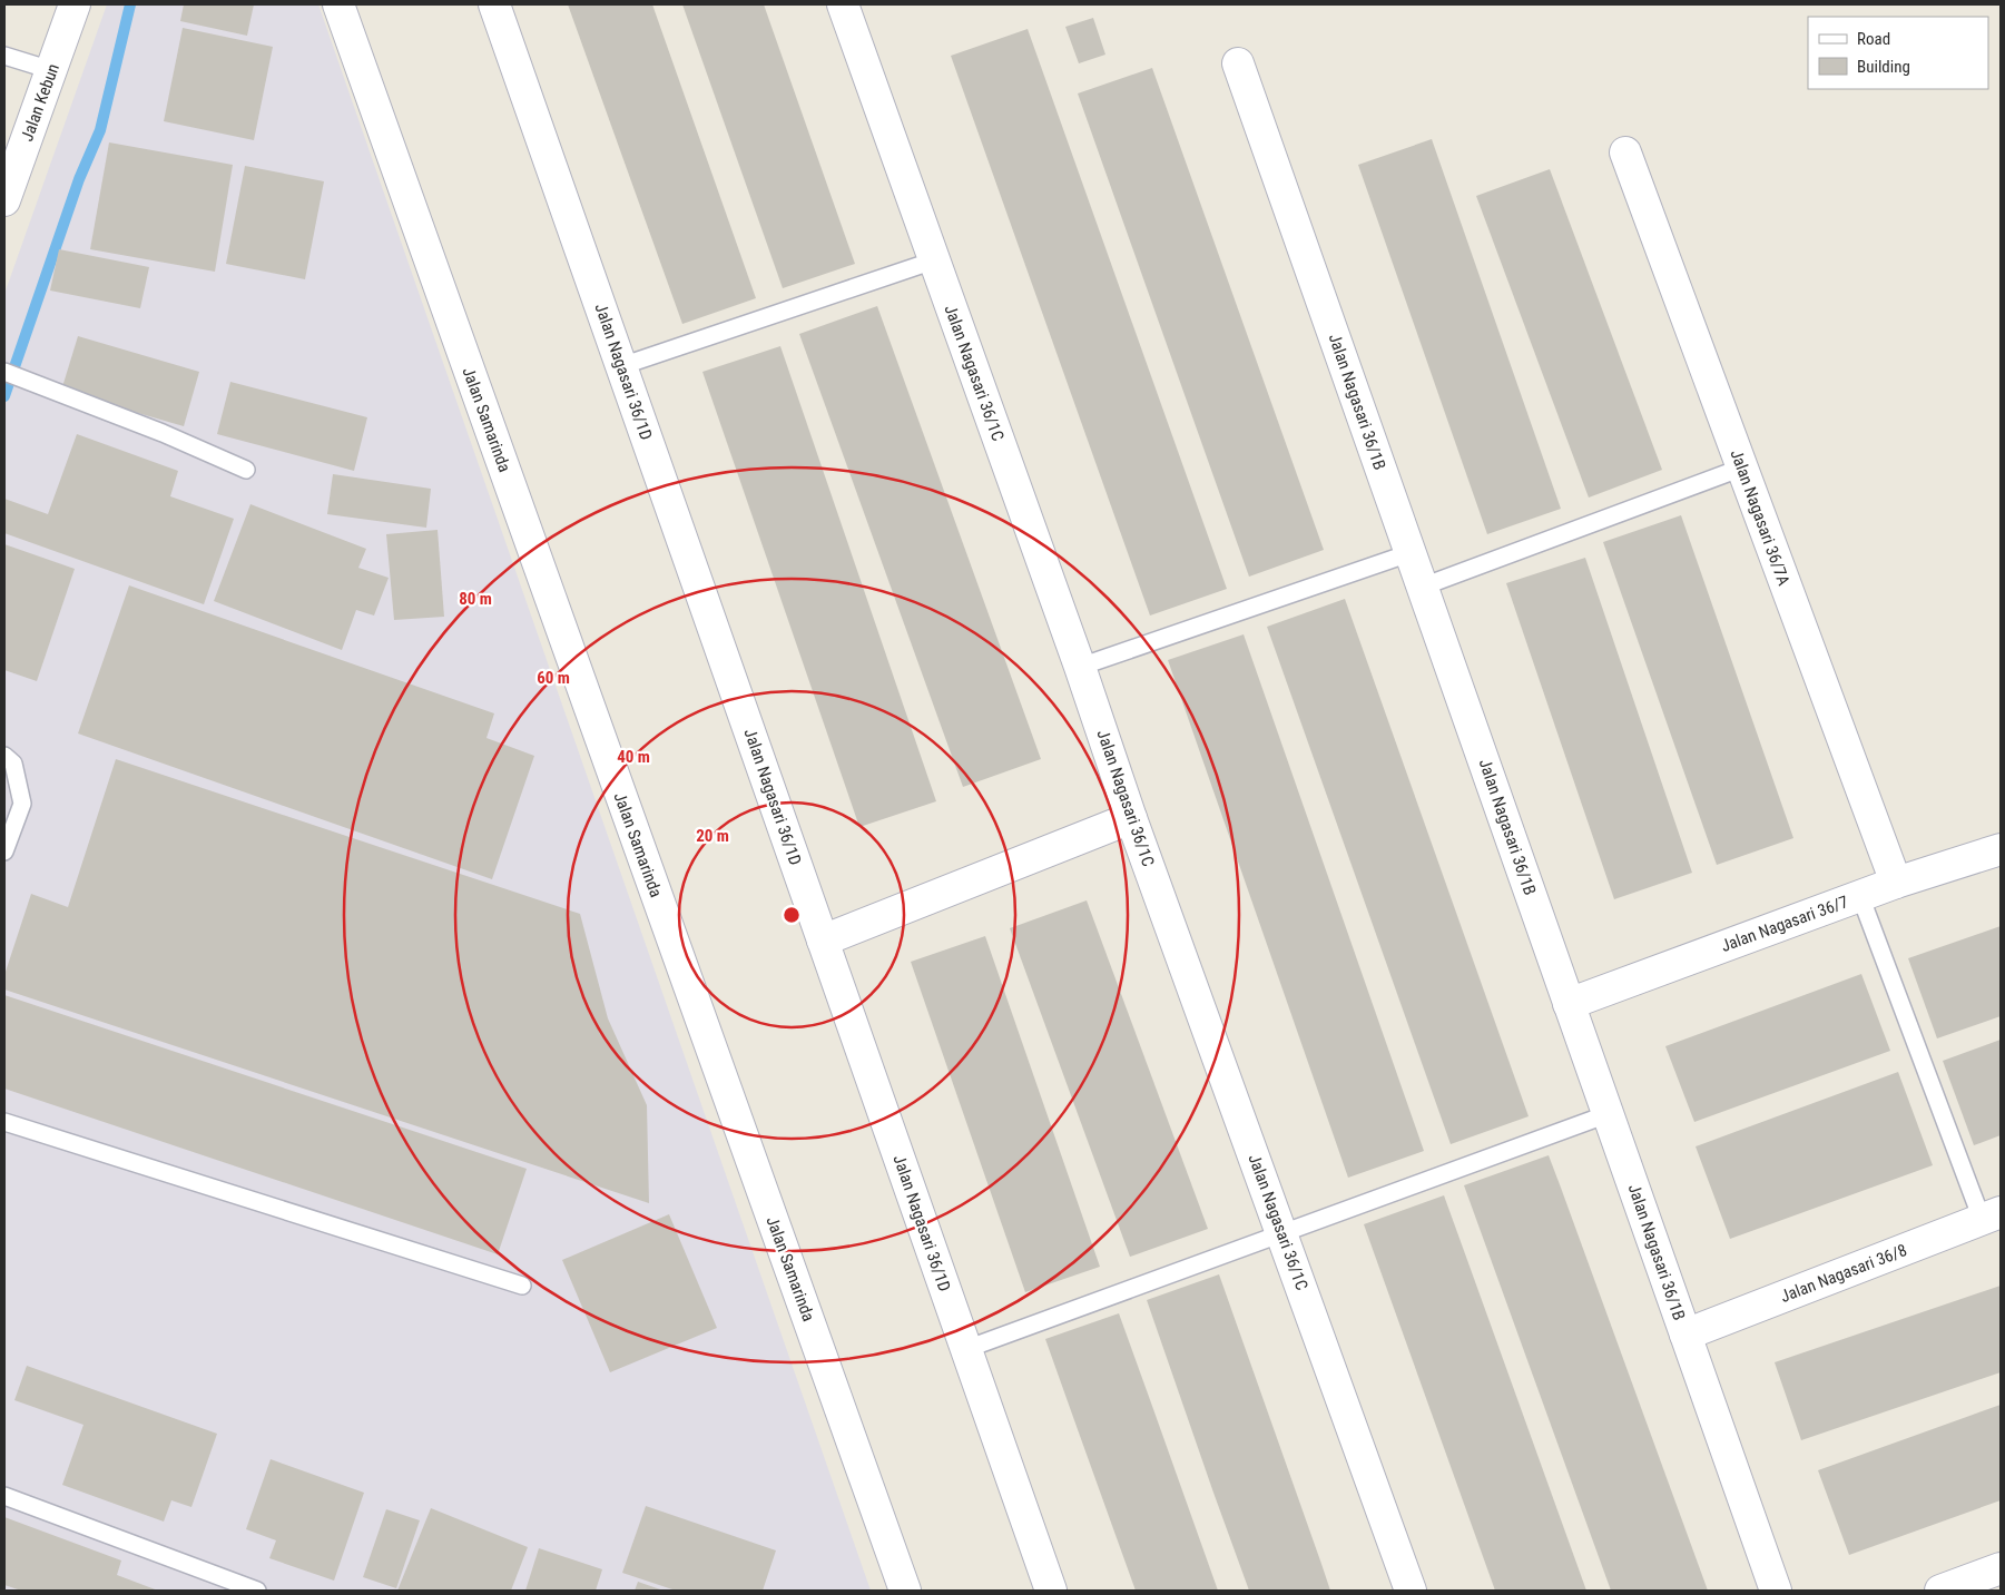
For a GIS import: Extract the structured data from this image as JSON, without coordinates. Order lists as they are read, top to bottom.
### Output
{
  "streets": {
    "street": [
      "Jalan Kebun",
      "Jalan Nagasari 36/1D",
      "Jalan Nagasari 36/1C",
      "Jalan Nagasari 36/1B",
      "Jalan Samarinda",
      "Jalan Nagasari 36/7A",
      "Jalan Nagasari 36/7",
      "Jalan Nagasari 36/8"
    ]
  },
  "crossings": [
    ["Jalan Nagasari 36/1B", "Jalan Nagasari 36/7"],
    ["Jalan Nagasari 36/1B", "Jalan Nagasari 36/8"],
    ["Jalan Nagasari 36/7A", "Jalan Nagasari 36/7"]
  ],
  "legend": ["Road", "Building"],
  "rings": [
    "80 m",
    "60 m",
    "40 m",
    "20 m"
  ]
}
